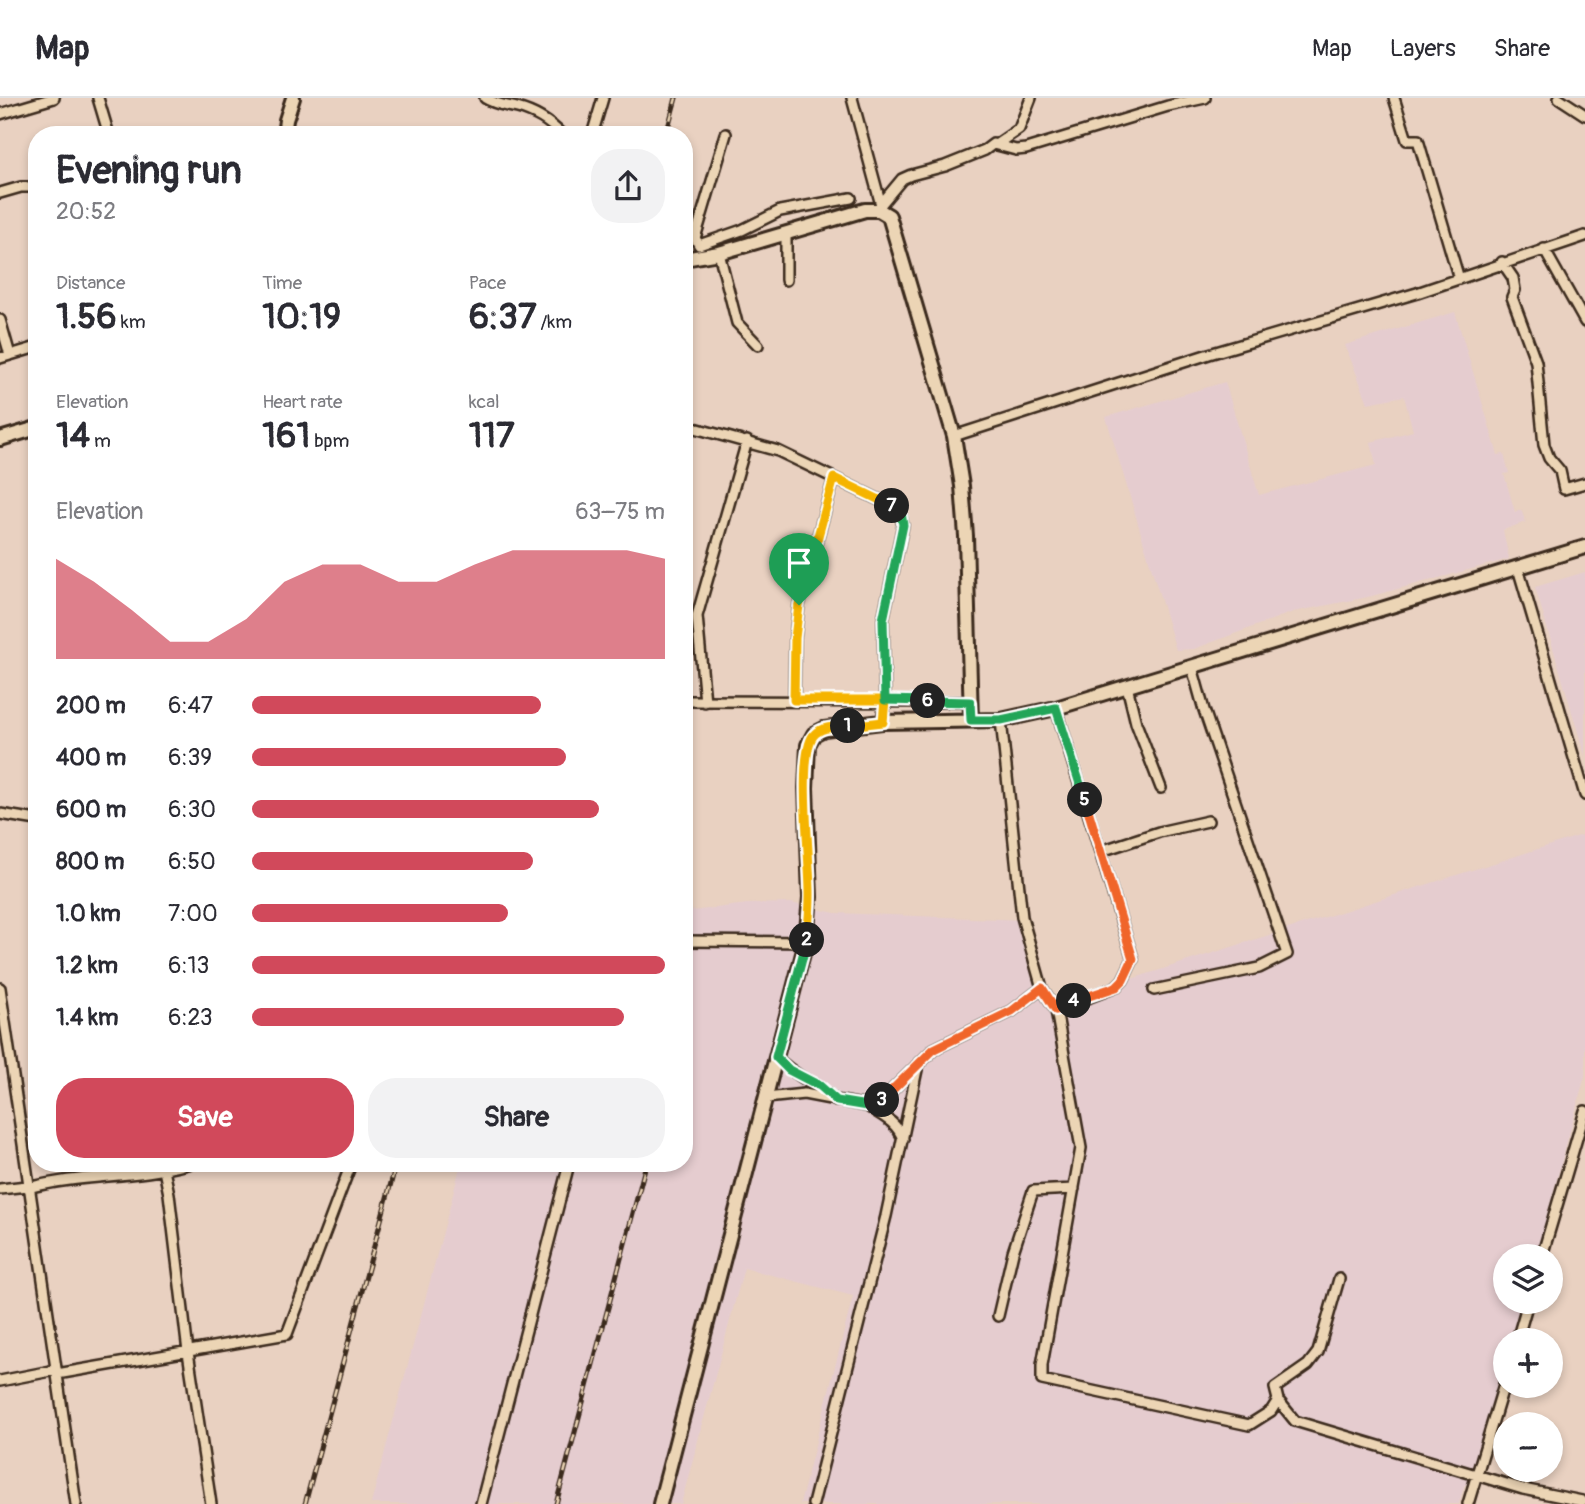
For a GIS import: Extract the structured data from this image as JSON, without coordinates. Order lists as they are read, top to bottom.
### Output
{
  "page": {
    "header": "Map",
    "nav": ["Map", "Layers", "Share"],
    "heading": ["Evening run", "20:52"],
    "stats": [
      ["Distance", "1.56 km"],
      ["Time", "10:19"],
      ["Pace", "6:37 /km"],
      ["Elevation", "14 m"],
      ["Heart rate", "161 bpm"],
      ["kcal", "117"]
    ],
    "chart": ["Elevation", "63–75 m"],
    "pins": [
      "7",
      "6",
      "1",
      "5",
      "2",
      "4",
      "3"
    ],
    "list": [
      {
        "name": "200 m",
        "note": "6:47"
      },
      {
        "name": "400 m",
        "note": "6:39"
      },
      {
        "name": "600 m",
        "note": "6:30"
      },
      {
        "name": "800 m",
        "note": "6:50"
      },
      {
        "name": "1.0 km",
        "note": "7:00"
      },
      {
        "name": "1.2 km",
        "note": "6:13"
      },
      {
        "name": "1.4 km",
        "note": "6:23"
      }
    ],
    "buttons": ["Save", "Share"],
    "map_buttons": ["+", "−"]
  }
}
